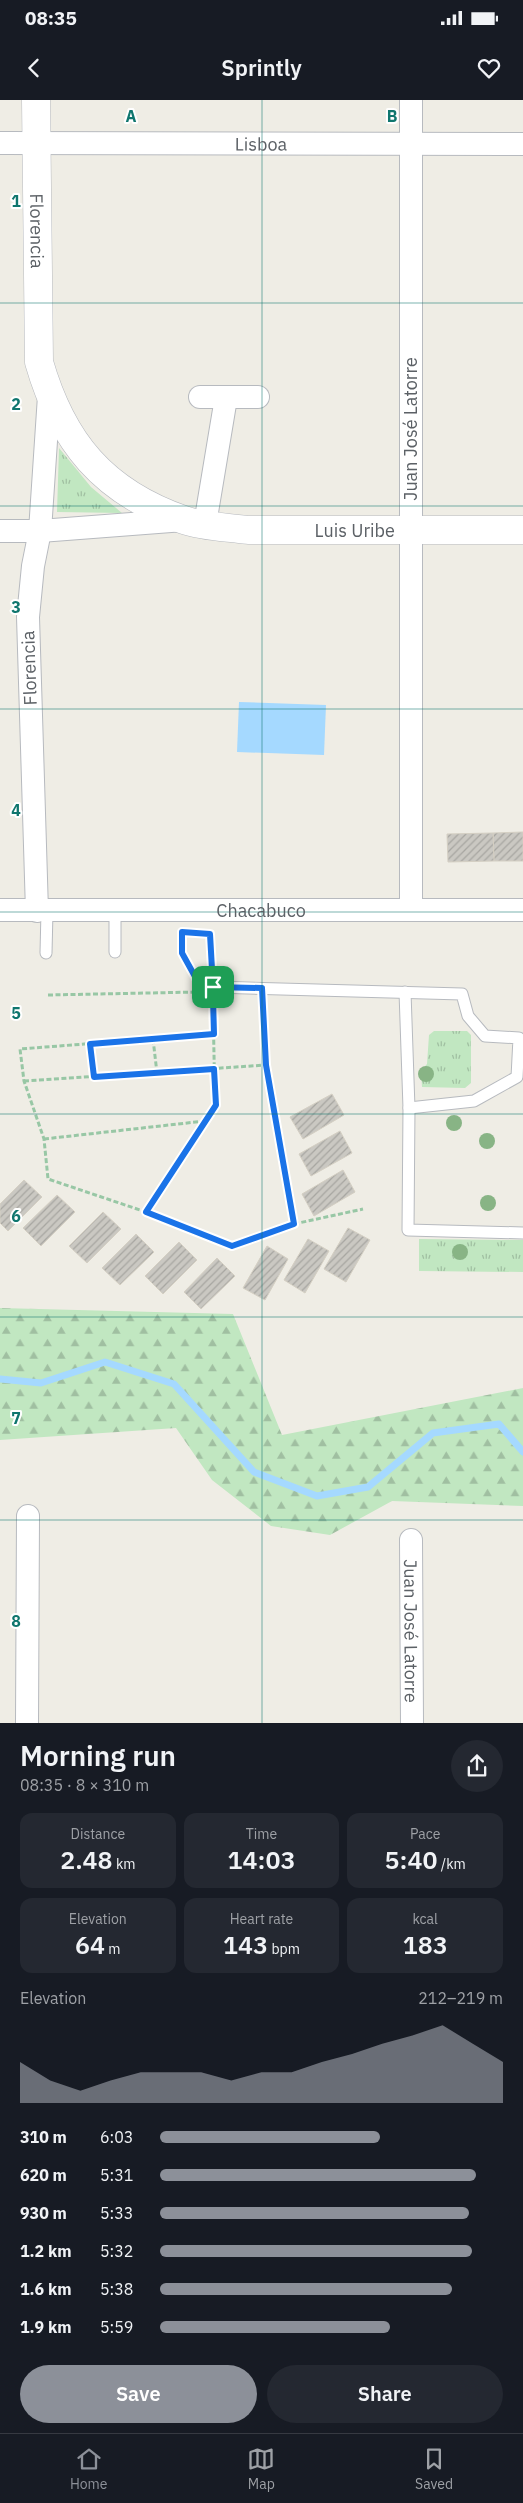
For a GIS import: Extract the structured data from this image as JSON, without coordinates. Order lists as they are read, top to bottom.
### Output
{
  "streets": {
    "street": [
      "Lisboa",
      "Florencia",
      "Juan José Latorre",
      "Luis Uribe",
      "Chacabuco"
    ]
  },
  "crossings": [
    ["Lisboa", "Florencia"],
    ["Lisboa", "Juan José Latorre"],
    ["Florencia", "Luis Uribe"],
    ["Florencia", "Chacabuco"],
    ["Juan José Latorre", "Luis Uribe"],
    ["Juan José Latorre", "Chacabuco"]
  ],
  "page": {
    "status": "08:35",
    "header": "Sprintly",
    "heading": ["Morning run", "08:35 · 8 × 310 m"],
    "stats": [
      ["Distance", "2.48 km"],
      ["Time", "14:03"],
      ["Pace", "5:40 /km"],
      ["Elevation", "64 m"],
      ["Heart rate", "143 bpm"],
      ["kcal", "183"]
    ],
    "chart": ["Elevation", "212–219 m"],
    "list": [
      {
        "name": "310 m",
        "note": "6:03"
      },
      {
        "name": "620 m",
        "note": "5:31"
      },
      {
        "name": "930 m",
        "note": "5:33"
      },
      {
        "name": "1.2 km",
        "note": "5:32"
      },
      {
        "name": "1.6 km",
        "note": "5:38"
      },
      {
        "name": "1.9 km",
        "note": "5:59"
      }
    ],
    "buttons": ["Save", "Share"],
    "tabs": ["Home", "Map", "Saved"]
  },
  "grid": {
    "columns": ["A", "B"],
    "rows": [
      "1",
      "2",
      "3",
      "4",
      "5",
      "6",
      "7",
      "8"
    ]
  }
}
